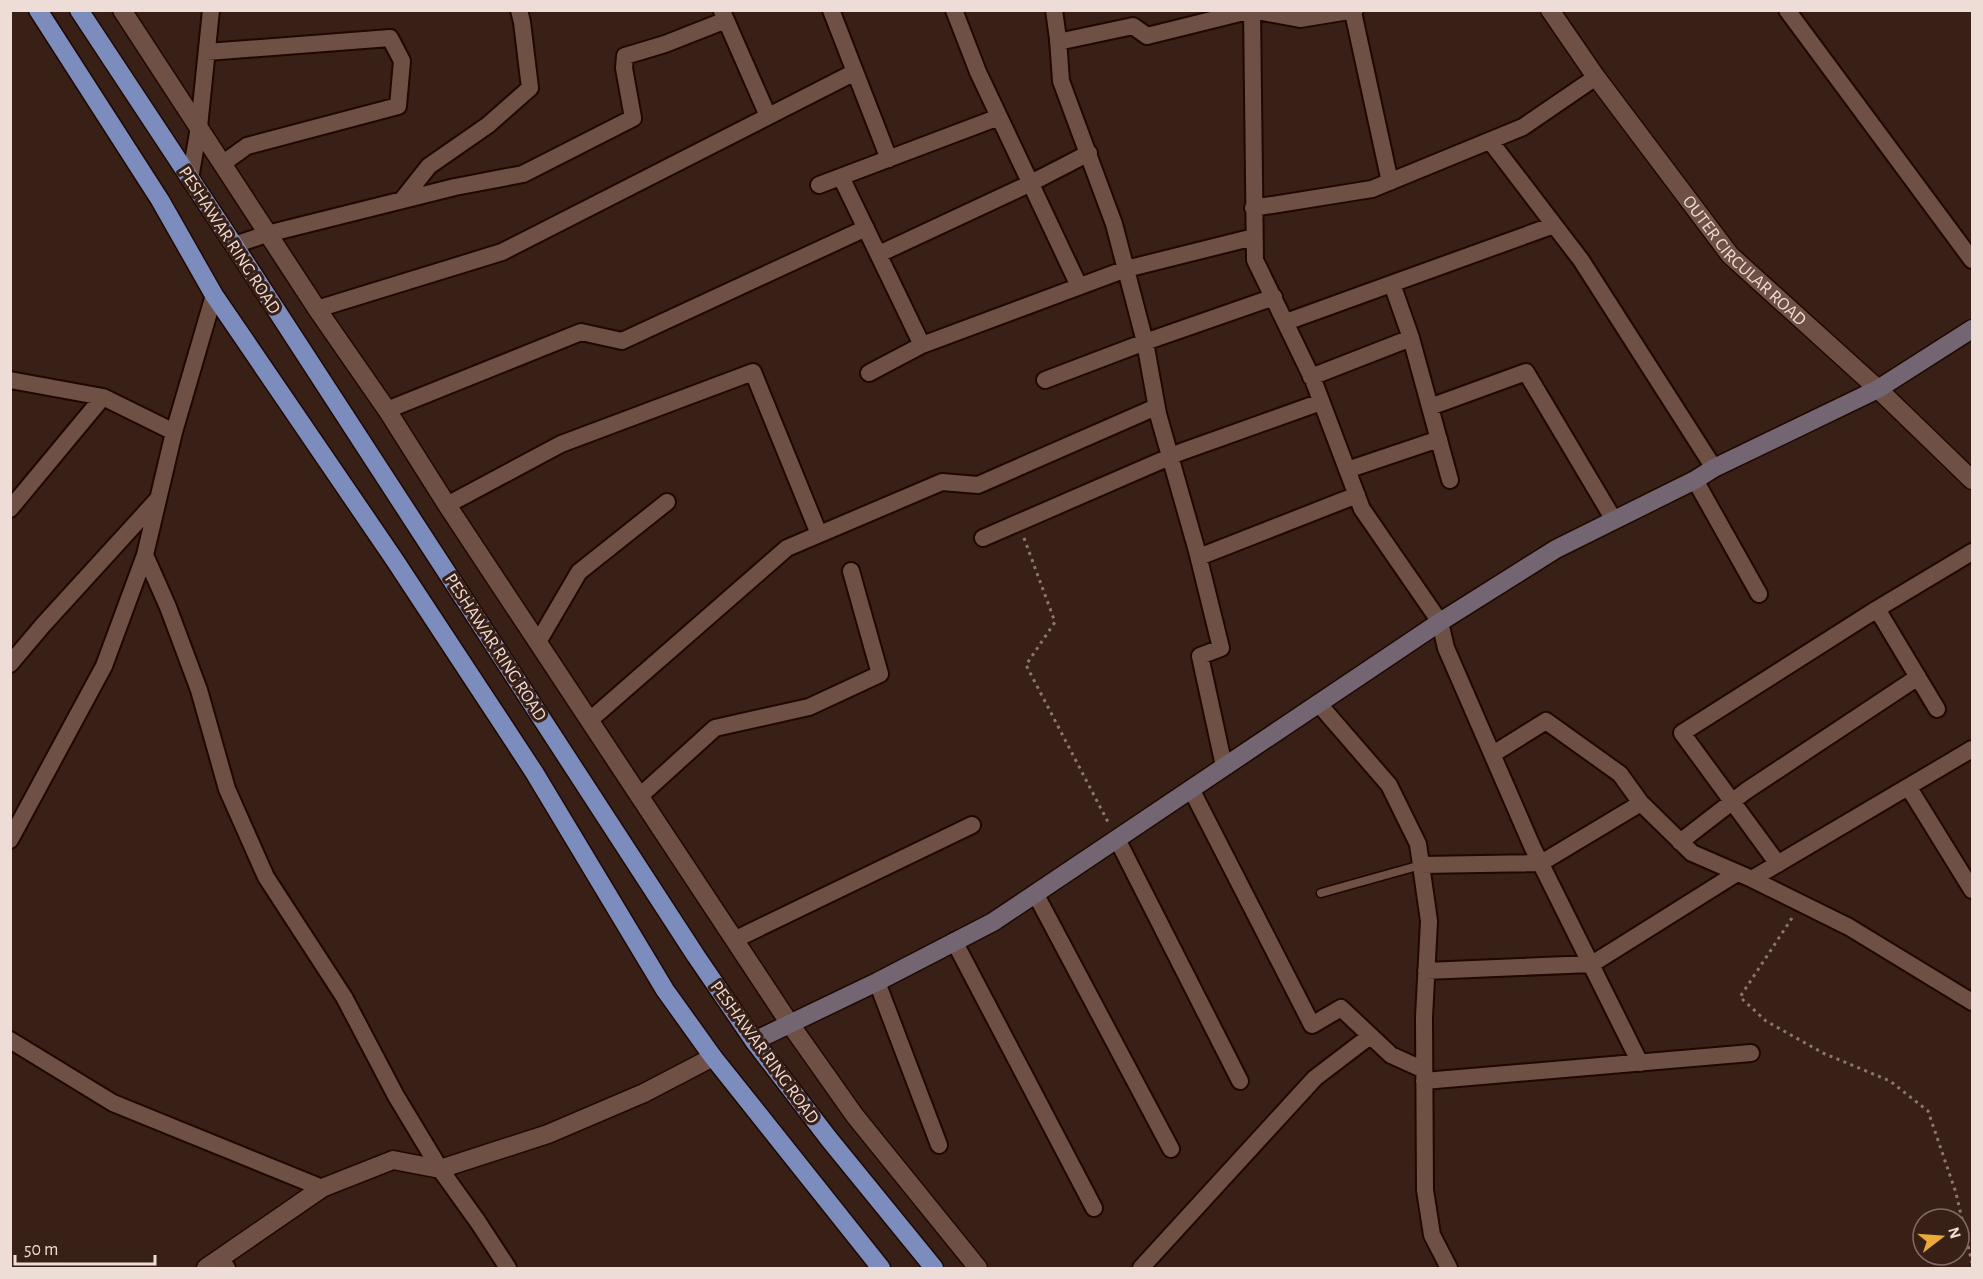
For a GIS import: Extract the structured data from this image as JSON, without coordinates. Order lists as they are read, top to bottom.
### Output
{
  "streets": {
    "highway": ["PESHAWAR RING ROAD"],
    "street": ["OUTER CIRCULAR ROAD"]
  },
  "scale_bar": "50 m",
  "north": "right"
}
